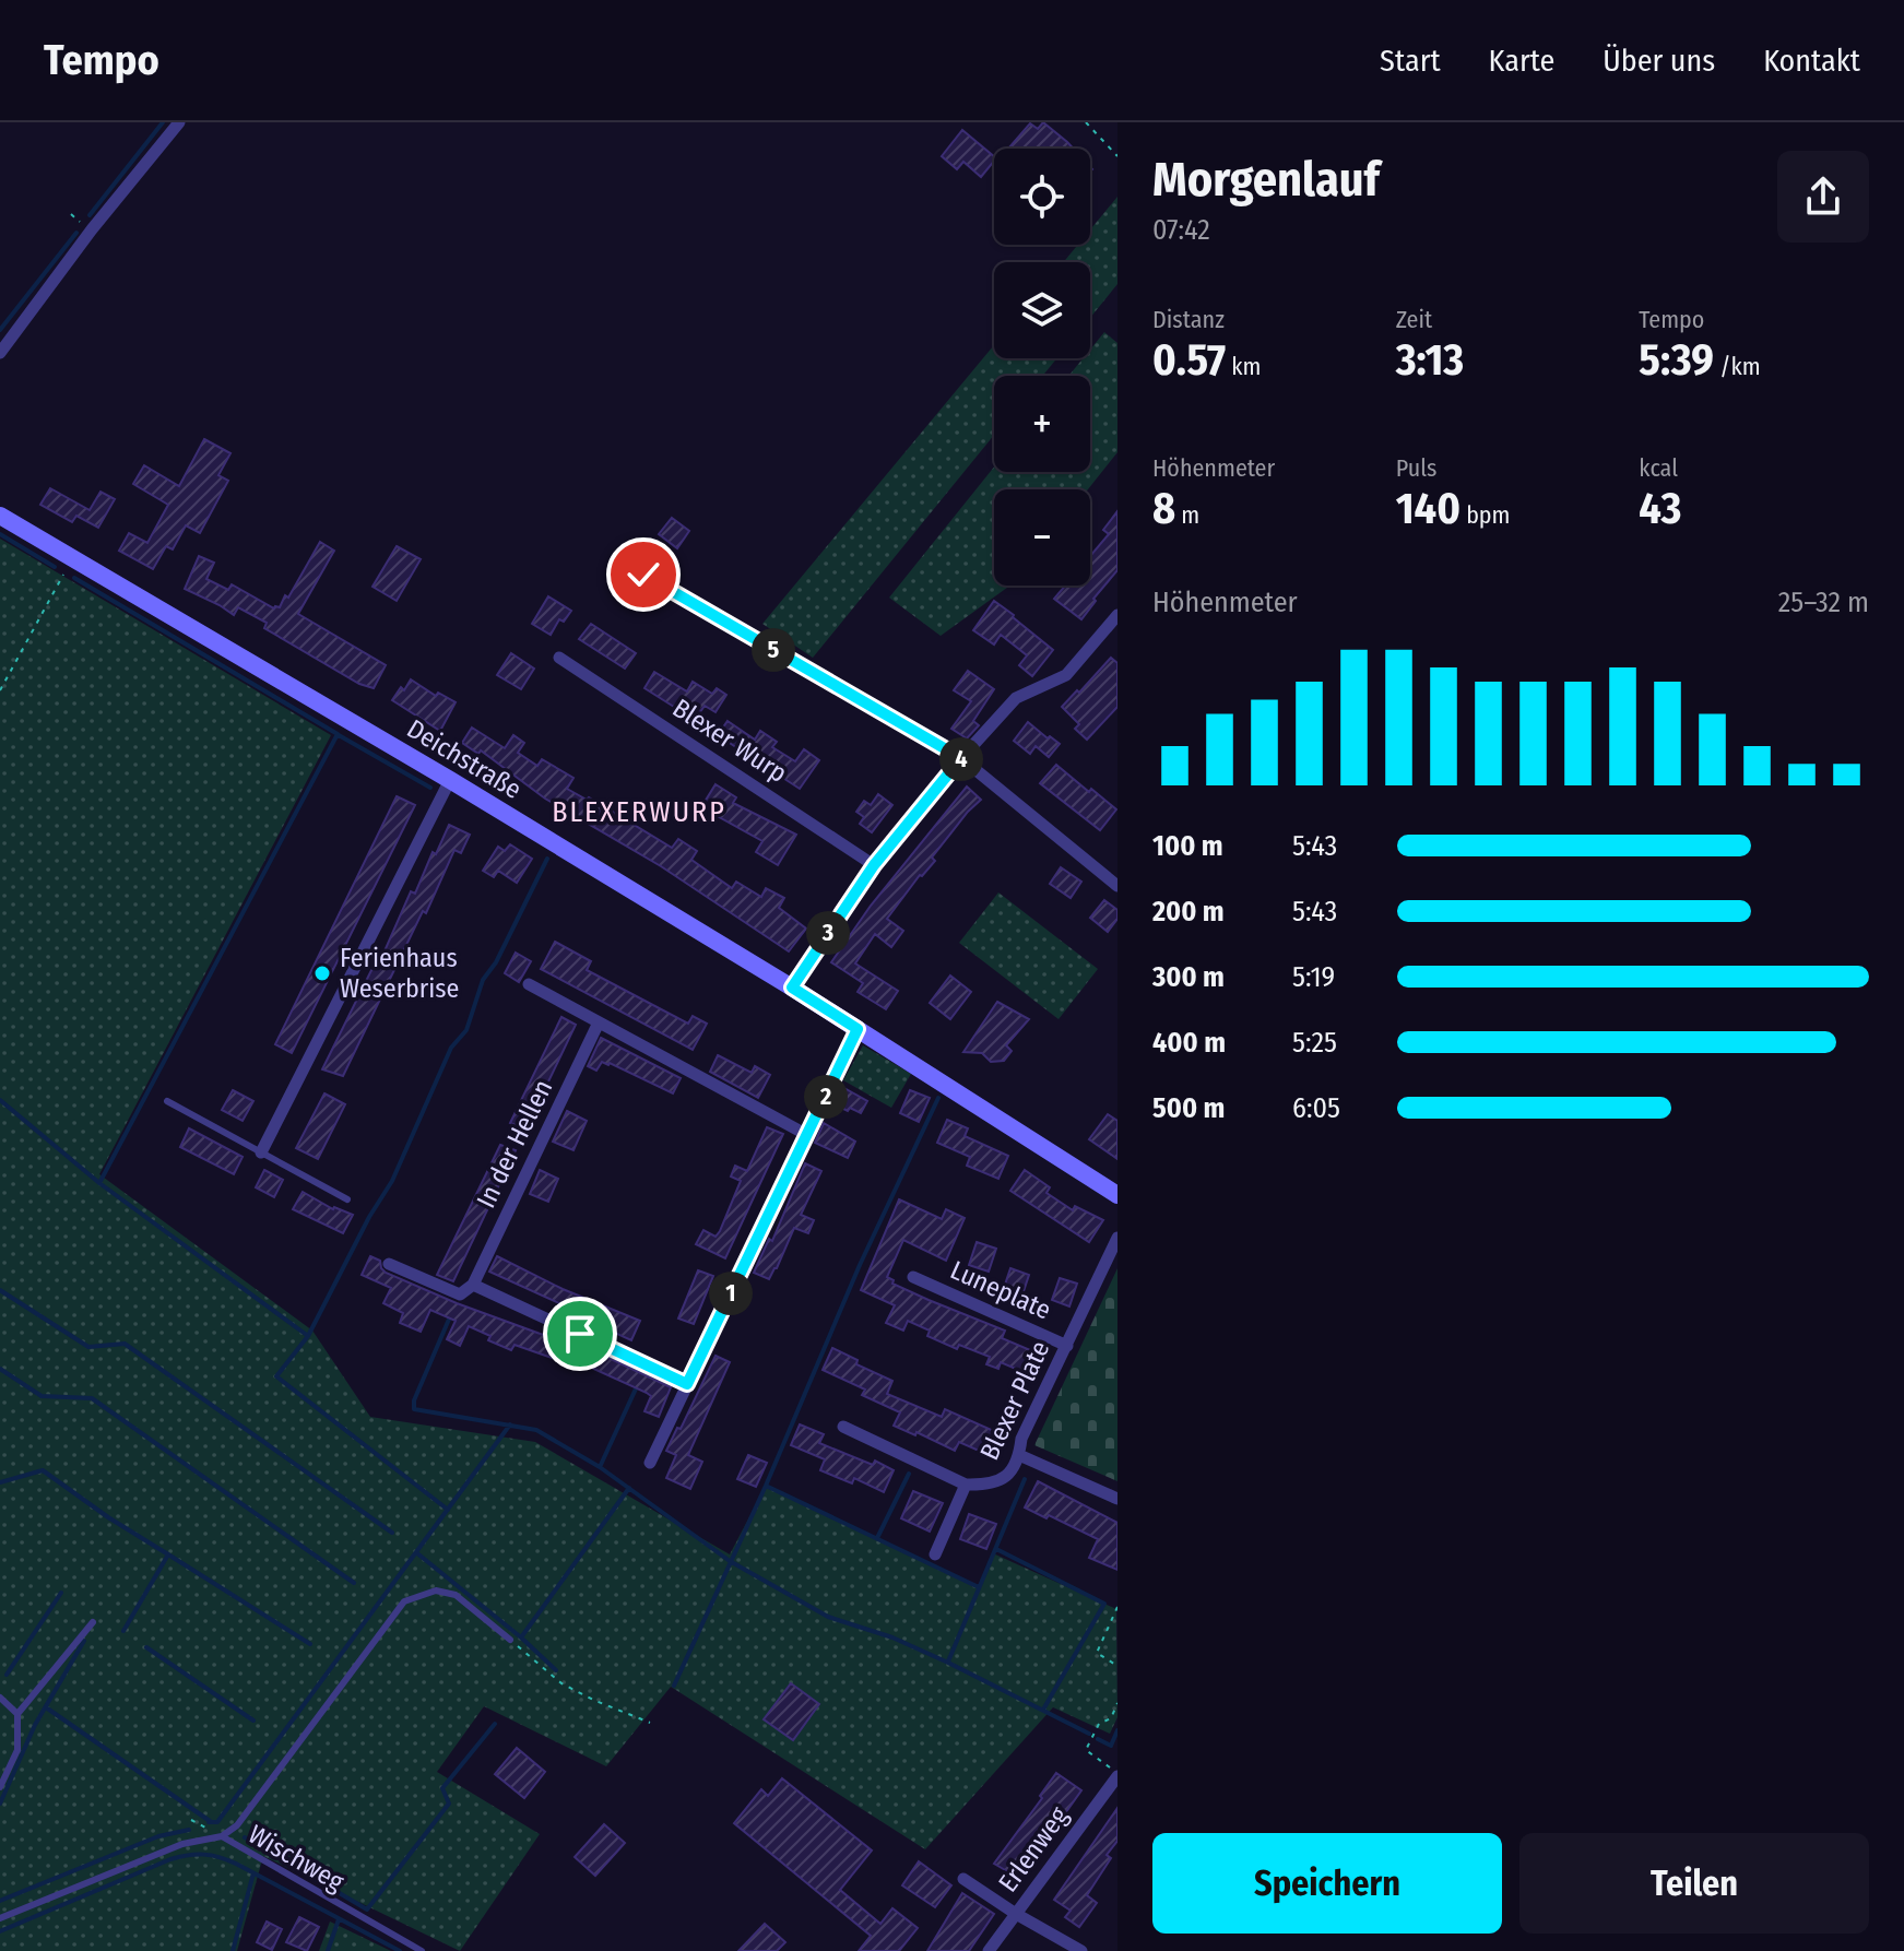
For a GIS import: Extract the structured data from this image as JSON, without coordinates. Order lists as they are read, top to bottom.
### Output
{
  "streets": {
    "street": [
      "Blexer Wurp",
      "Deichstraße",
      "In der Hellen",
      "Luneplate",
      "Blexer Plate",
      "Erlenweg"
    ],
    "lane": ["Wischweg"]
  },
  "crossings": [
    ["Luneplate", "Blexer Plate"]
  ],
  "districts": ["BLEXERWURP"],
  "places": ["Ferienhaus Weserbrise"],
  "page": {
    "header": "Tempo",
    "nav": [
      "Start",
      "Karte",
      "Über uns",
      "Kontakt"
    ],
    "heading": ["Morgenlauf", "07:42"],
    "map_buttons": ["+", "−"],
    "stats": [
      ["Distanz", "0.57 km"],
      ["Zeit", "3:13"],
      ["Tempo", "5:39 /km"],
      ["Höhenmeter", "8 m"],
      ["Puls", "140 bpm"],
      ["kcal", "43"]
    ],
    "chart": ["Höhenmeter", "25–32 m"],
    "pins": [
      "5",
      "4",
      "3",
      "2",
      "1"
    ],
    "list": [
      {
        "name": "100 m",
        "note": "5:43"
      },
      {
        "name": "200 m",
        "note": "5:43"
      },
      {
        "name": "300 m",
        "note": "5:19"
      },
      {
        "name": "400 m",
        "note": "5:25"
      },
      {
        "name": "500 m",
        "note": "6:05"
      }
    ],
    "buttons": ["Speichern", "Teilen"]
  }
}
